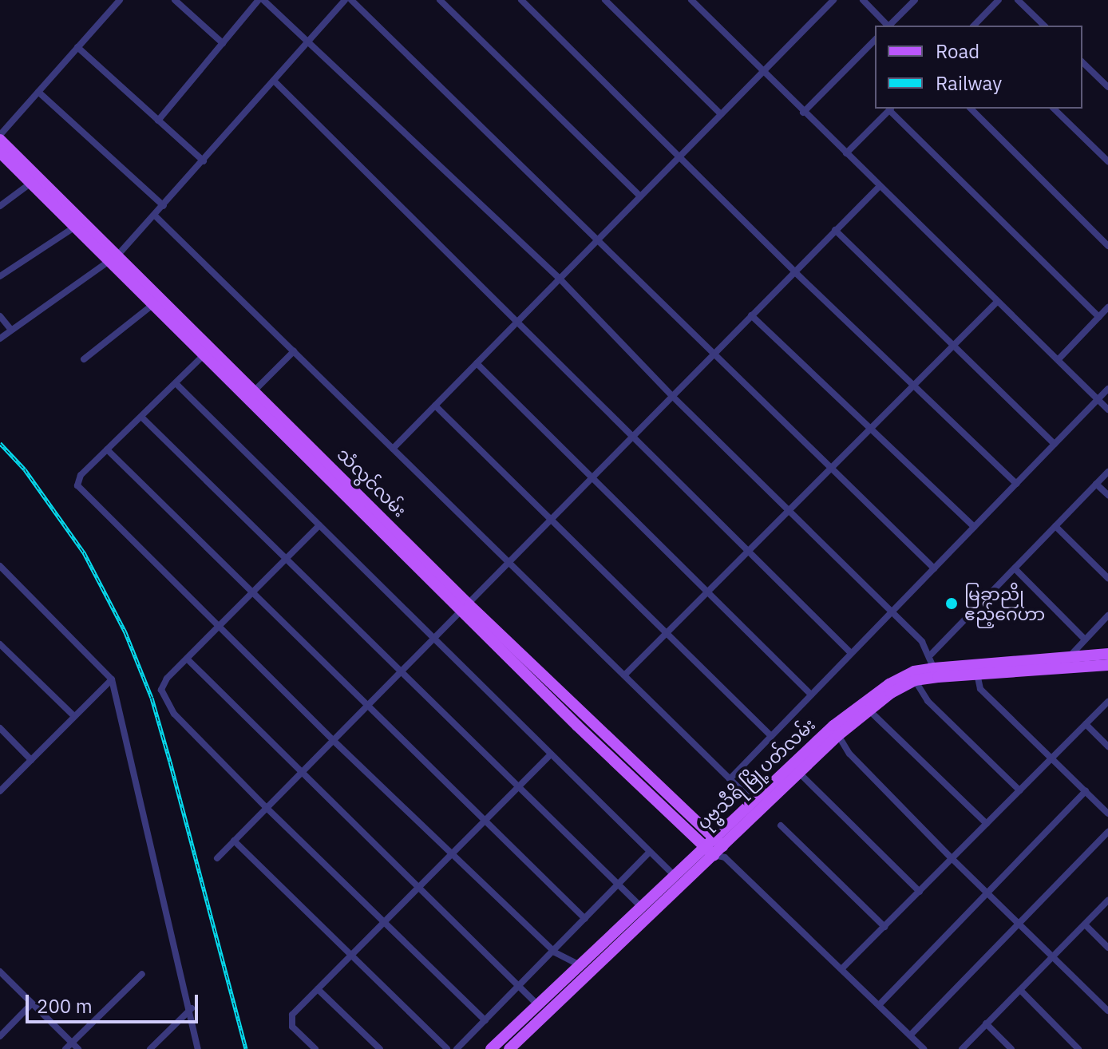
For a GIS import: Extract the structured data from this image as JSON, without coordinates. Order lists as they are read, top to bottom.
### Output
{
  "streets": {
    "main road": ["သံလွင်လမ်း", "ပုဗ္ဗသီရိ မြို့ပတ်လမ်း"]
  },
  "crossings": [
    ["သံလွင်လမ်း", "ပုဗ္ဗသီရိ မြို့ပတ်လမ်း"]
  ],
  "places": ["မြခွာညို ဧည့်ဂေဟာ"],
  "legend": ["Road", "Railway"],
  "scale_bar": "200 m"
}
